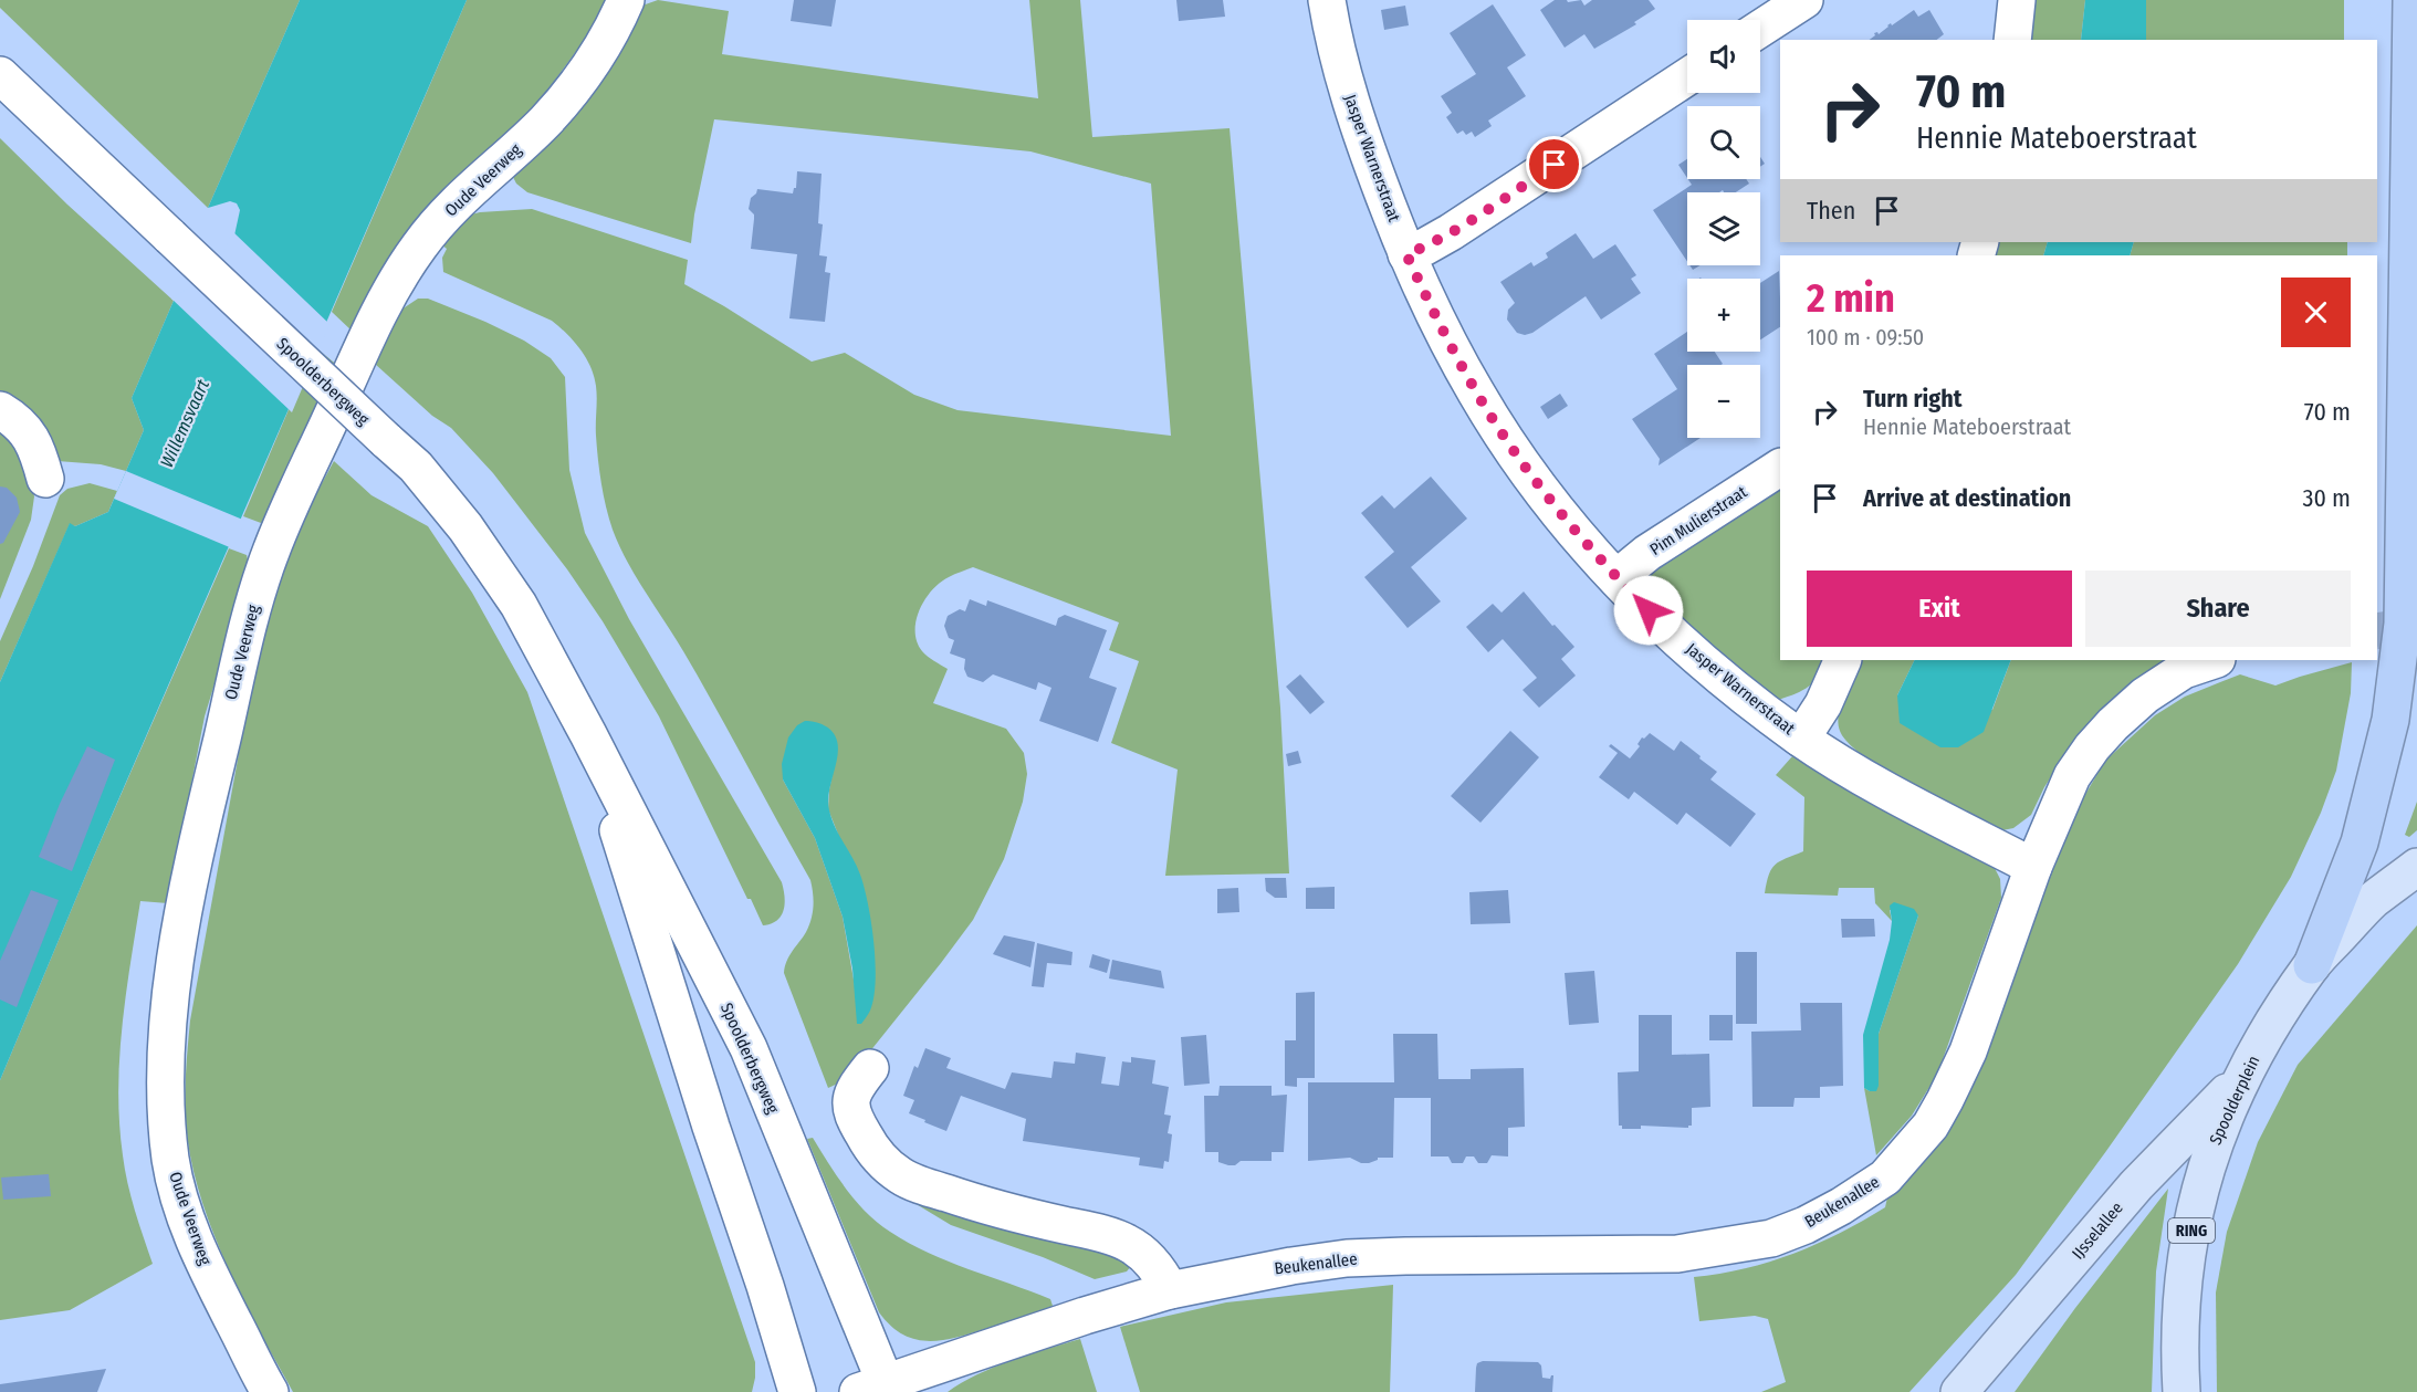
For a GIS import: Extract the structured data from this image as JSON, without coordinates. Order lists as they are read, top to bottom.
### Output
{
  "streets": {
    "main road": ["Spoolderplein", "IJsselallee", "RING"],
    "street": [
      "Jasper Warnerstraat",
      "Oude Veerweg",
      "Spoolderbergweg",
      "Pim Mulierstraat",
      "Beukenallee"
    ]
  },
  "crossings": [
    ["Jasper Warnerstraat", "Pim Mulierstraat"],
    ["Jasper Warnerstraat", "Beukenallee"],
    ["Spoolderbergweg", "Beukenallee"],
    ["Spoolderplein", "IJsselallee"]
  ],
  "water": ["Willemsvaart"],
  "page": {
    "map_buttons": ["+", "−"],
    "turn": ["70 m", "Hennie Mateboerstraat"],
    "then": "Then",
    "heading": ["2 min", "100 m · 09:50"],
    "list": [
      {
        "name": "Turn right",
        "note": "Hennie Mateboerstraat",
        "value": "70 m"
      },
      {
        "name": "Arrive at destination",
        "value": "30 m"
      }
    ],
    "buttons": ["Exit", "Share"]
  }
}
